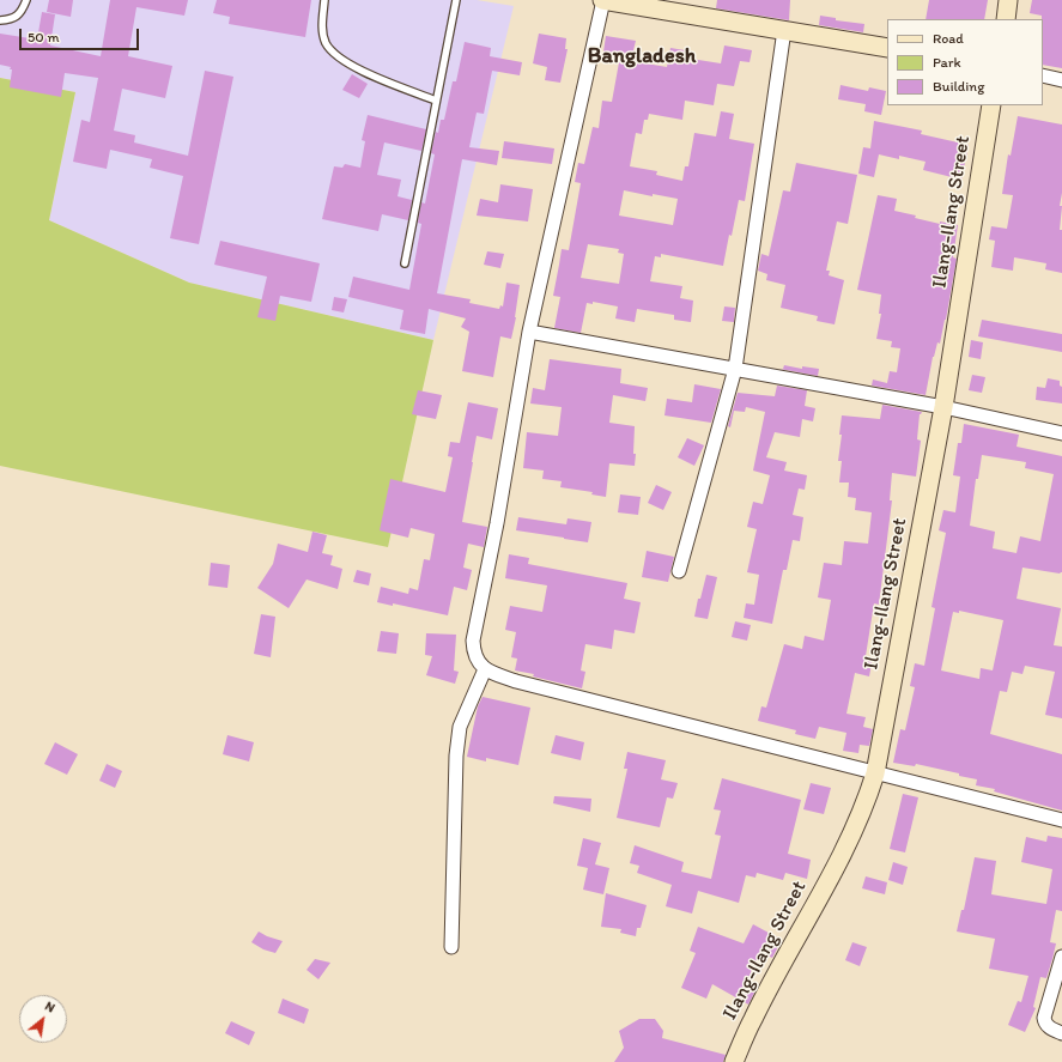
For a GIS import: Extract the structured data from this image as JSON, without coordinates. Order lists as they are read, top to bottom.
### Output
{
  "streets": {
    "main road": ["Ilang-Ilang Street"]
  },
  "districts": ["Bangladesh"],
  "legend": ["Road", "Park", "Building"],
  "scale_bar": "50 m",
  "north": "top right"
}
